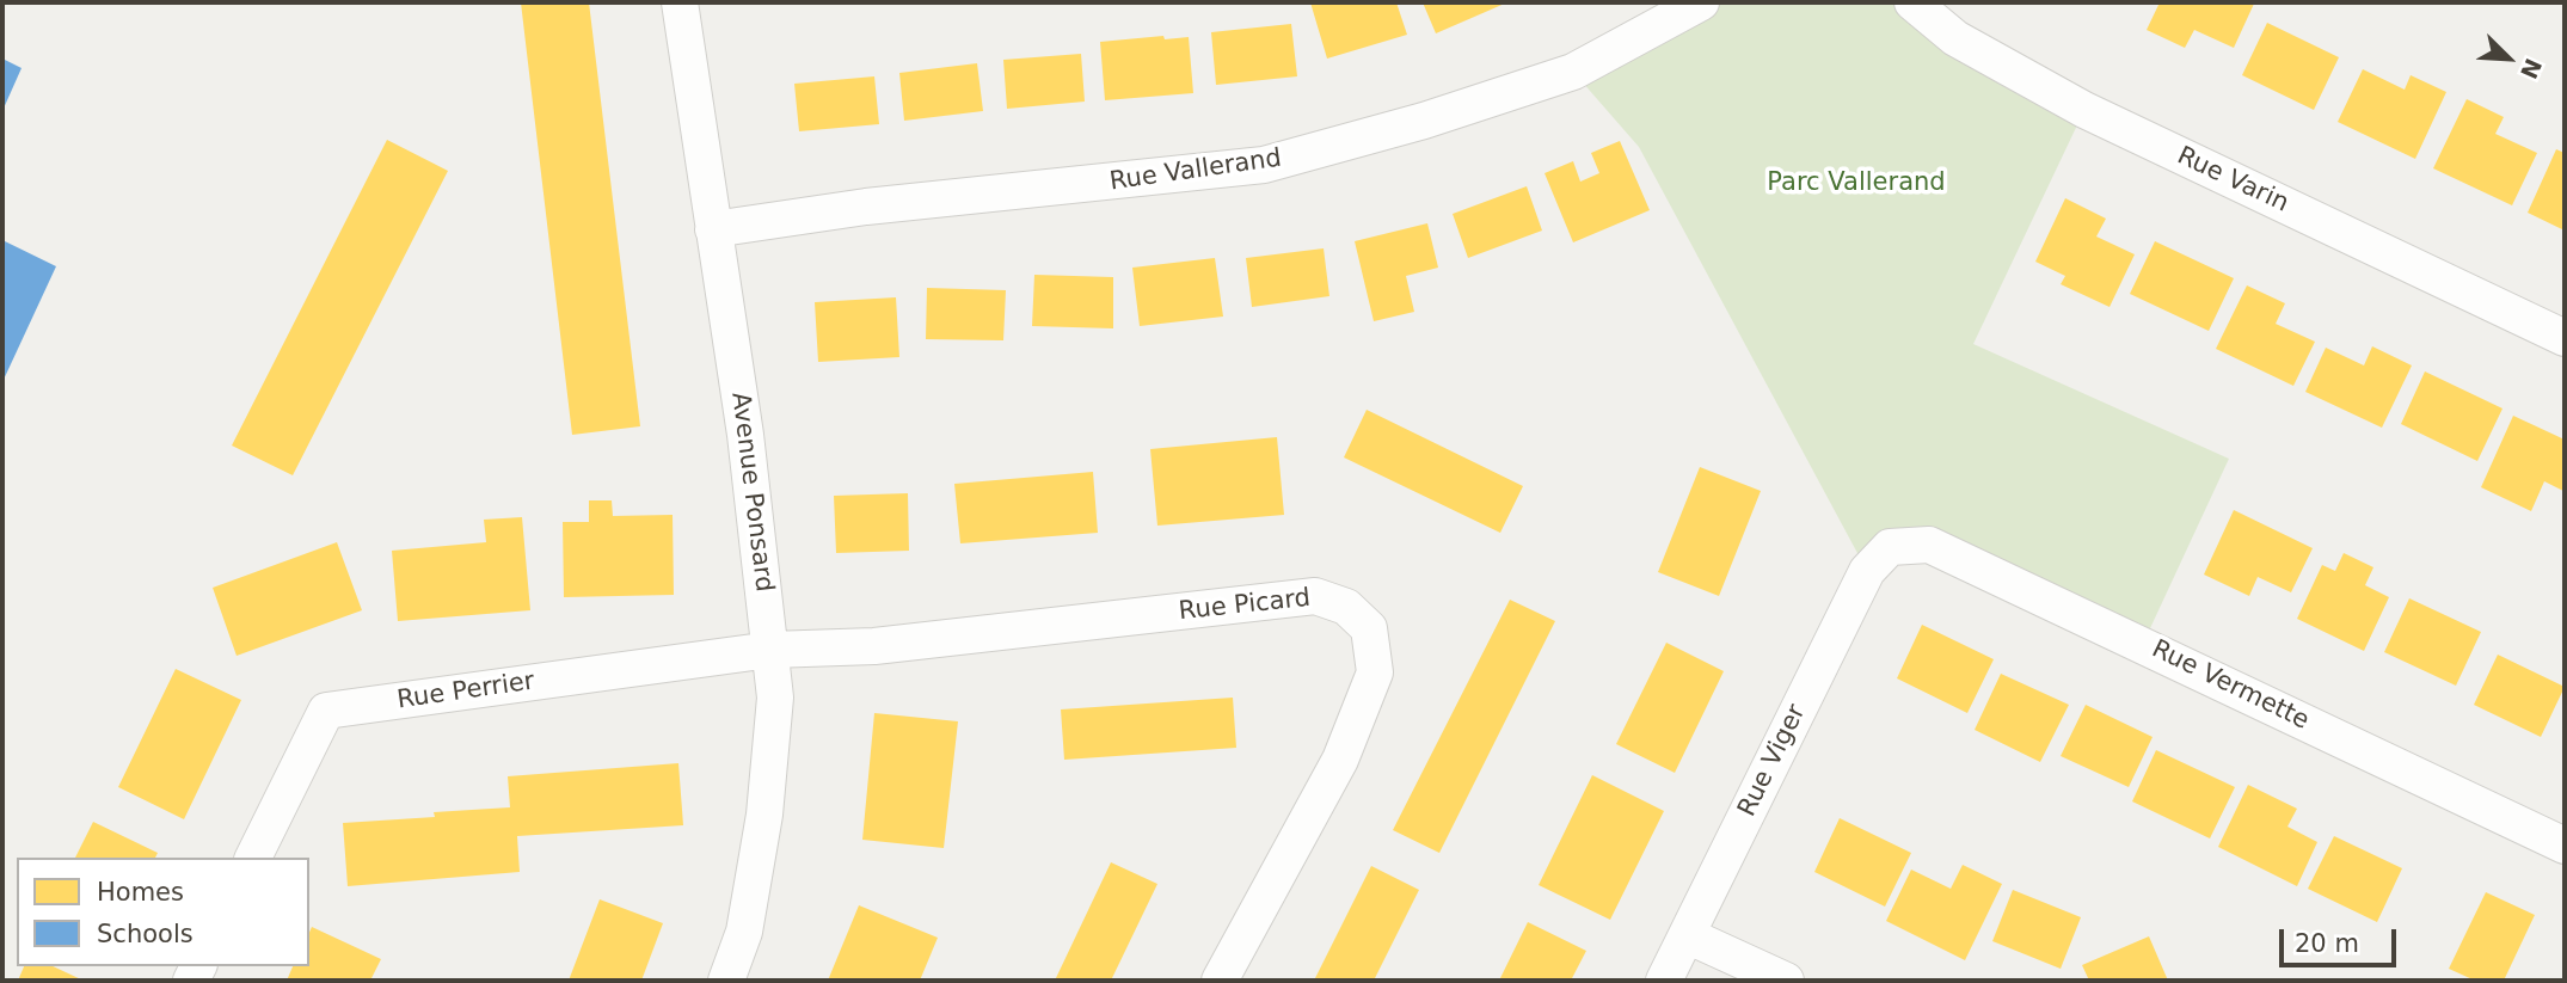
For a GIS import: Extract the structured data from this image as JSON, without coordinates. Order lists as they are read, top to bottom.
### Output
{
  "streets": {
    "street": [
      "Rue Vallerand",
      "Rue Varin",
      "Avenue Ponsard",
      "Rue Picard",
      "Rue Vermette",
      "Rue Perrier",
      "Rue Viger"
    ]
  },
  "crossings": [
    ["Rue Vallerand", "Avenue Ponsard"],
    ["Avenue Ponsard", "Rue Picard"],
    ["Avenue Ponsard", "Rue Perrier"],
    ["Rue Picard", "Rue Perrier"],
    ["Rue Vermette", "Rue Viger"]
  ],
  "parks": ["Parc Vallerand"],
  "legend": ["Homes", "Schools"],
  "scale_bar": "20 m",
  "north": "bottom right"
}
